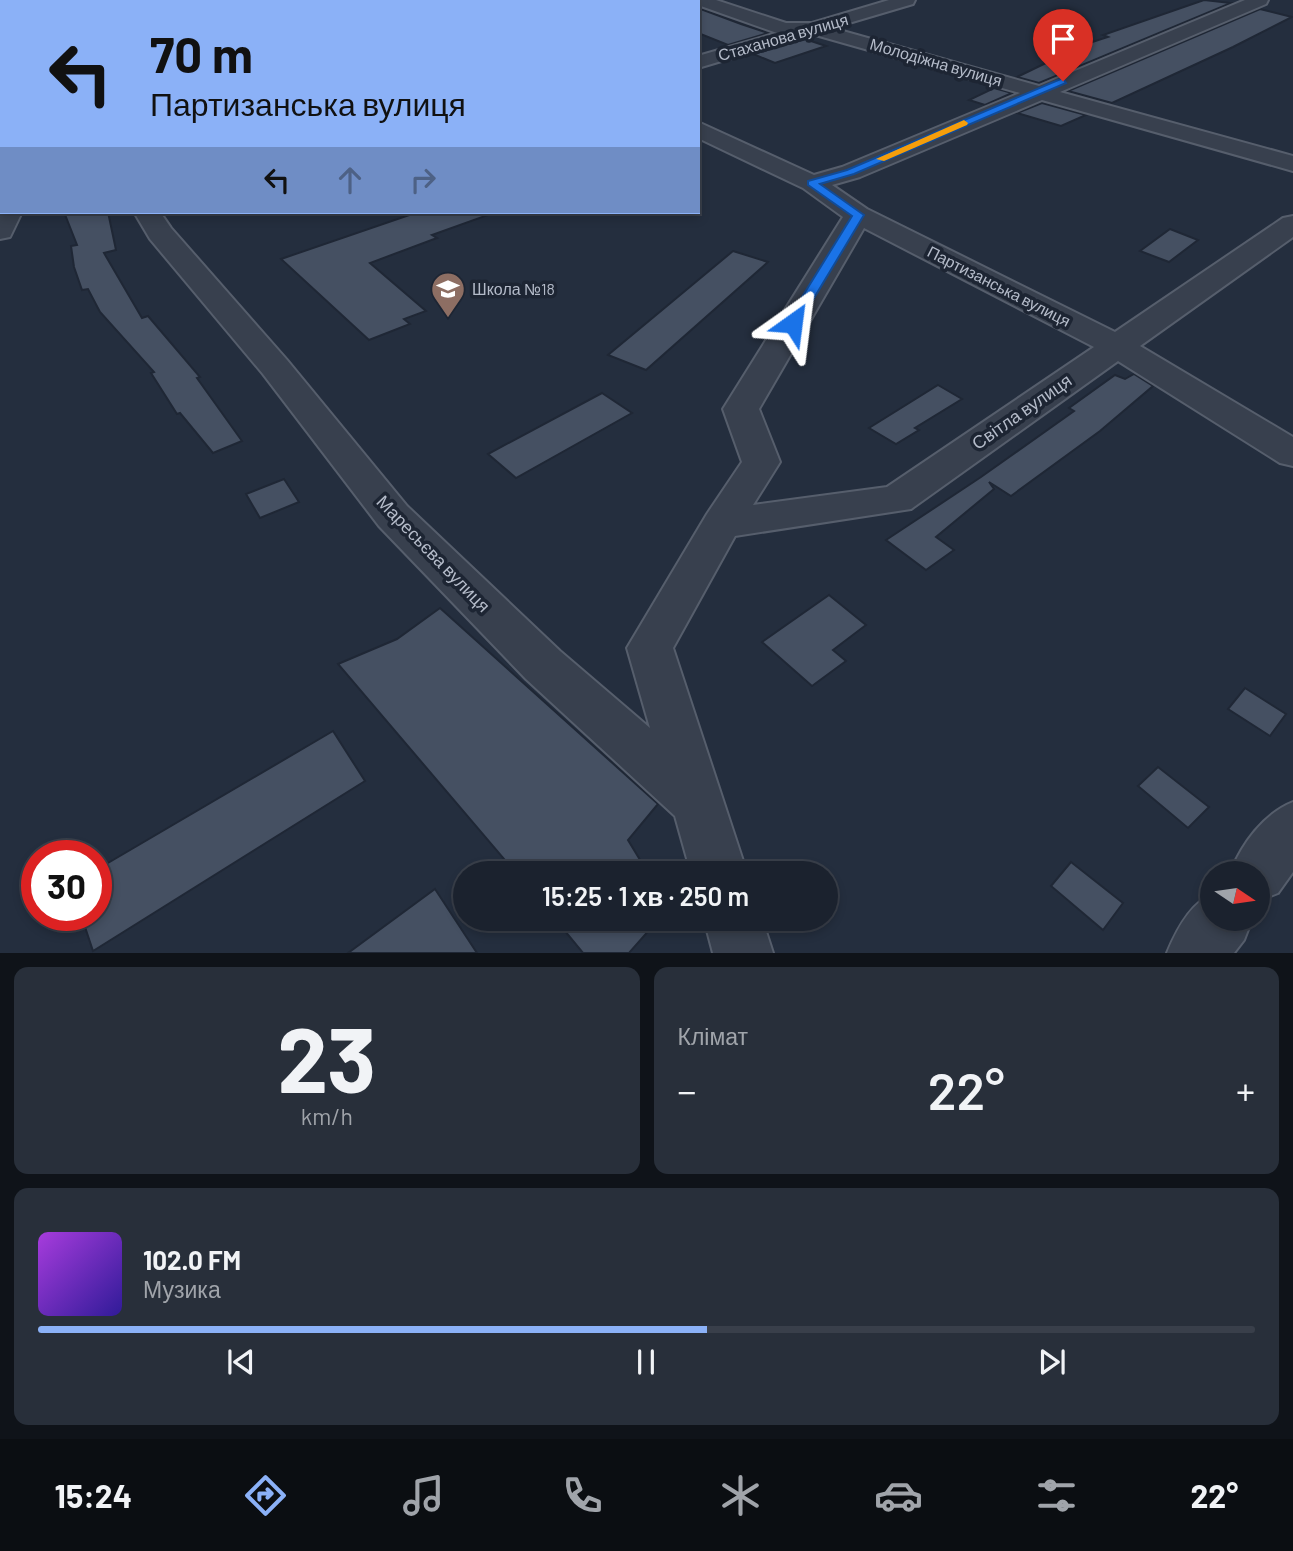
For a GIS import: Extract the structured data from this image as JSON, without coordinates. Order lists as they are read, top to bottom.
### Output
{
  "streets": {
    "street": [
      "Стаханова вулиця",
      "Молодіжна вулиця",
      "Партизанська вулиця",
      "Світла вулиця",
      "Маресьєва вулиця"
    ]
  },
  "crossings": [
    ["Стаханова вулиця", "Молодіжна вулиця"],
    ["Партизанська вулиця", "Світла вулиця"]
  ],
  "places": {
    "school or university": ["Школа №18"]
  },
  "north": "right",
  "page": {
    "turn": ["70 m", "Партизанська вулиця"],
    "limit": "30",
    "trip": "15:25 · 1 хв · 250 m",
    "tile": [
      ["23", "km/h"],
      "Клімат"
    ],
    "heat": ["−", "22°", "+"],
    "song": ["102.0 FM", "Музика"],
    "tabs": ["15:24", "22°"]
  }
}
